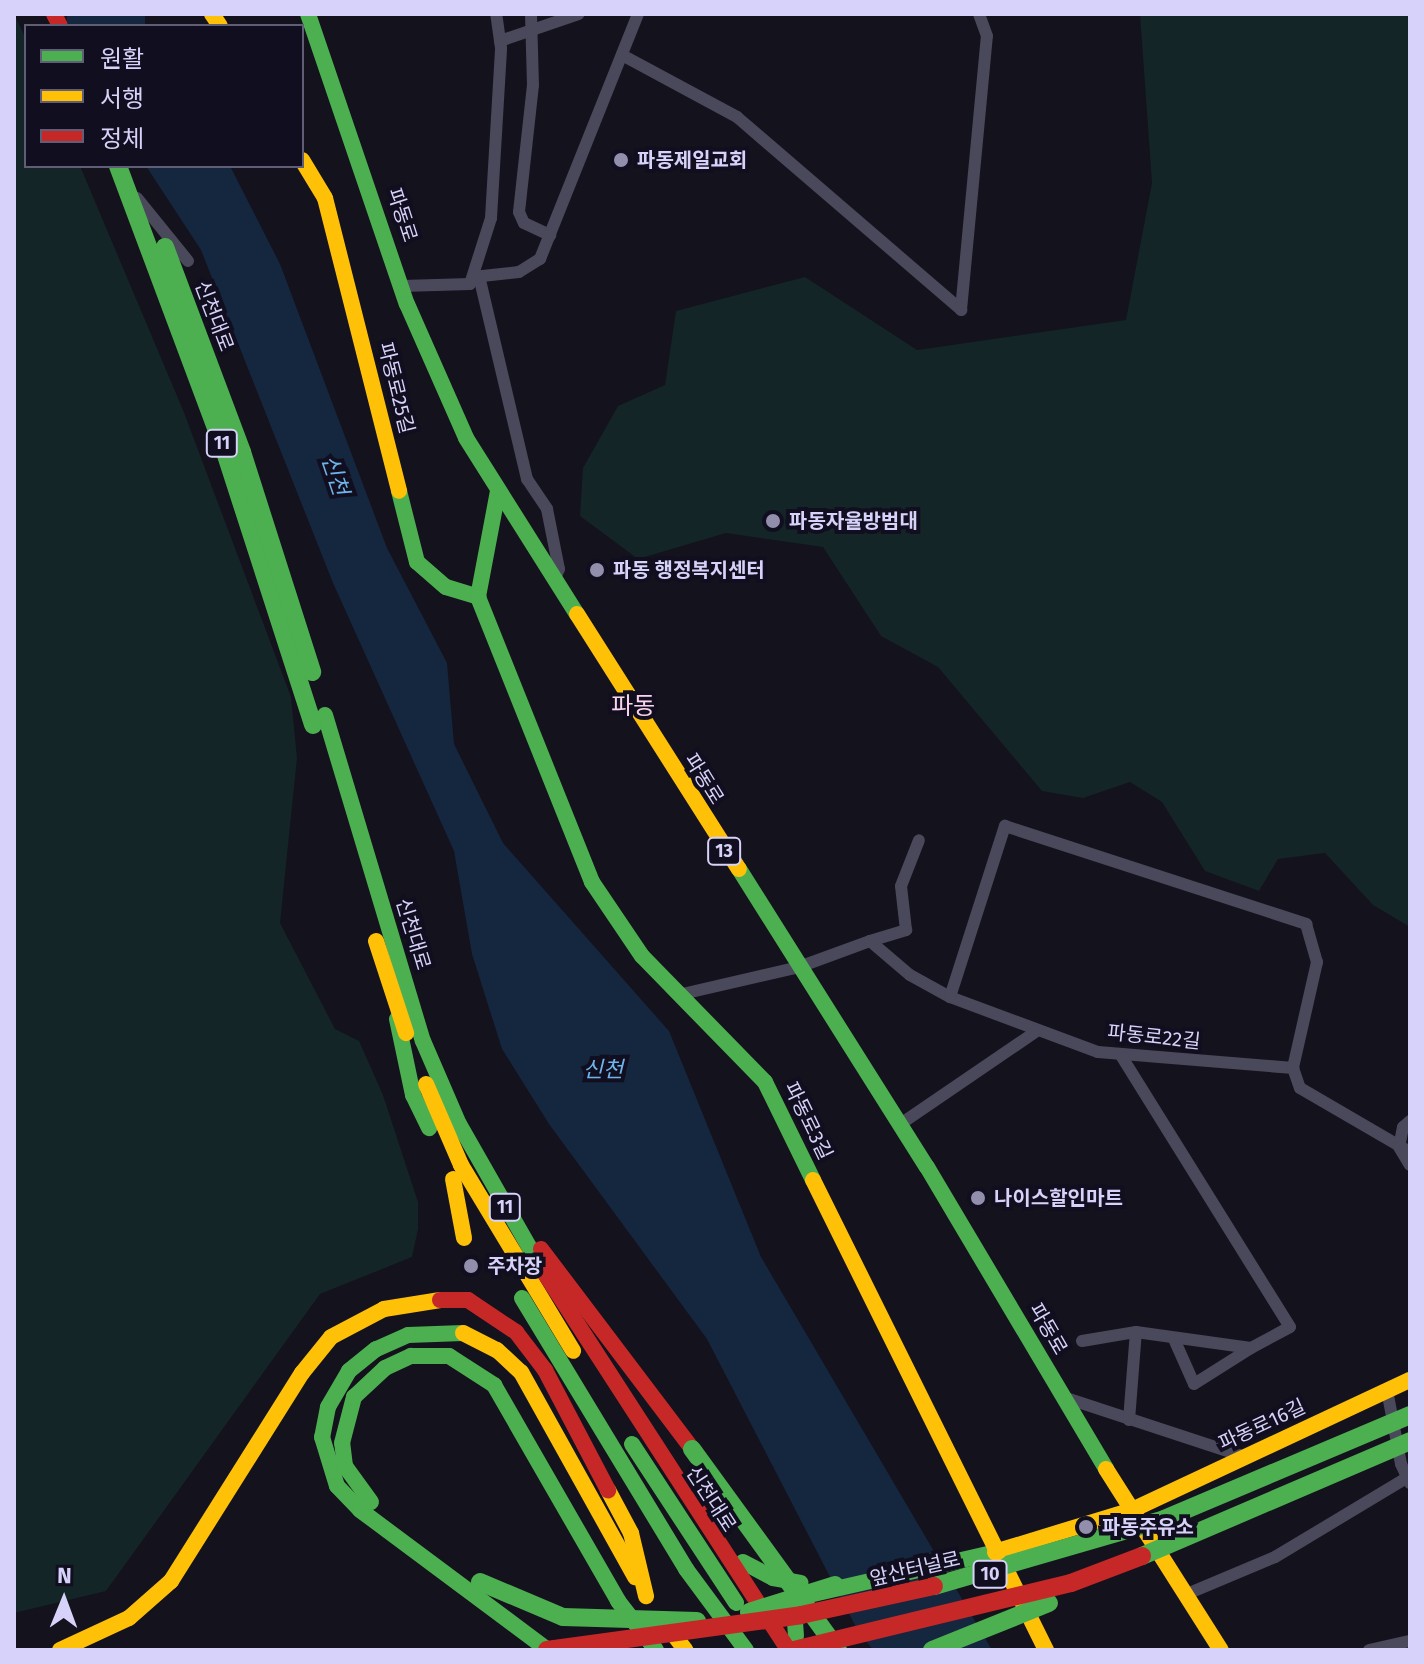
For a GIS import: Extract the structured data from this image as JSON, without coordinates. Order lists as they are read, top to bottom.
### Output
{
  "streets": {
    "main road": [
      "파동로",
      "신천대로",
      "파동로25길",
      "11",
      "13",
      "파동로3길",
      "파동로16길",
      "앞산터널로",
      "10"
    ],
    "street": ["파동로22길"]
  },
  "crossings": [
    ["파동로", "파동로16길"],
    ["신천대로", "11"],
    ["신천대로", "파동로16길"],
    ["신천대로", "앞산터널로"],
    ["신천대로", "10"],
    ["파동로25길", "파동로3길"],
    ["11", "10"],
    ["파동로16길", "앞산터널로"]
  ],
  "districts": ["파동"],
  "water": ["신천"],
  "places": [
    "파동제일교회",
    "파동자율방범대",
    "파동 행정복지센터",
    "나이스할인마트",
    "주차장",
    "파동주유소"
  ],
  "legend": ["원활", "서행", "정체"],
  "north": "top"
}
